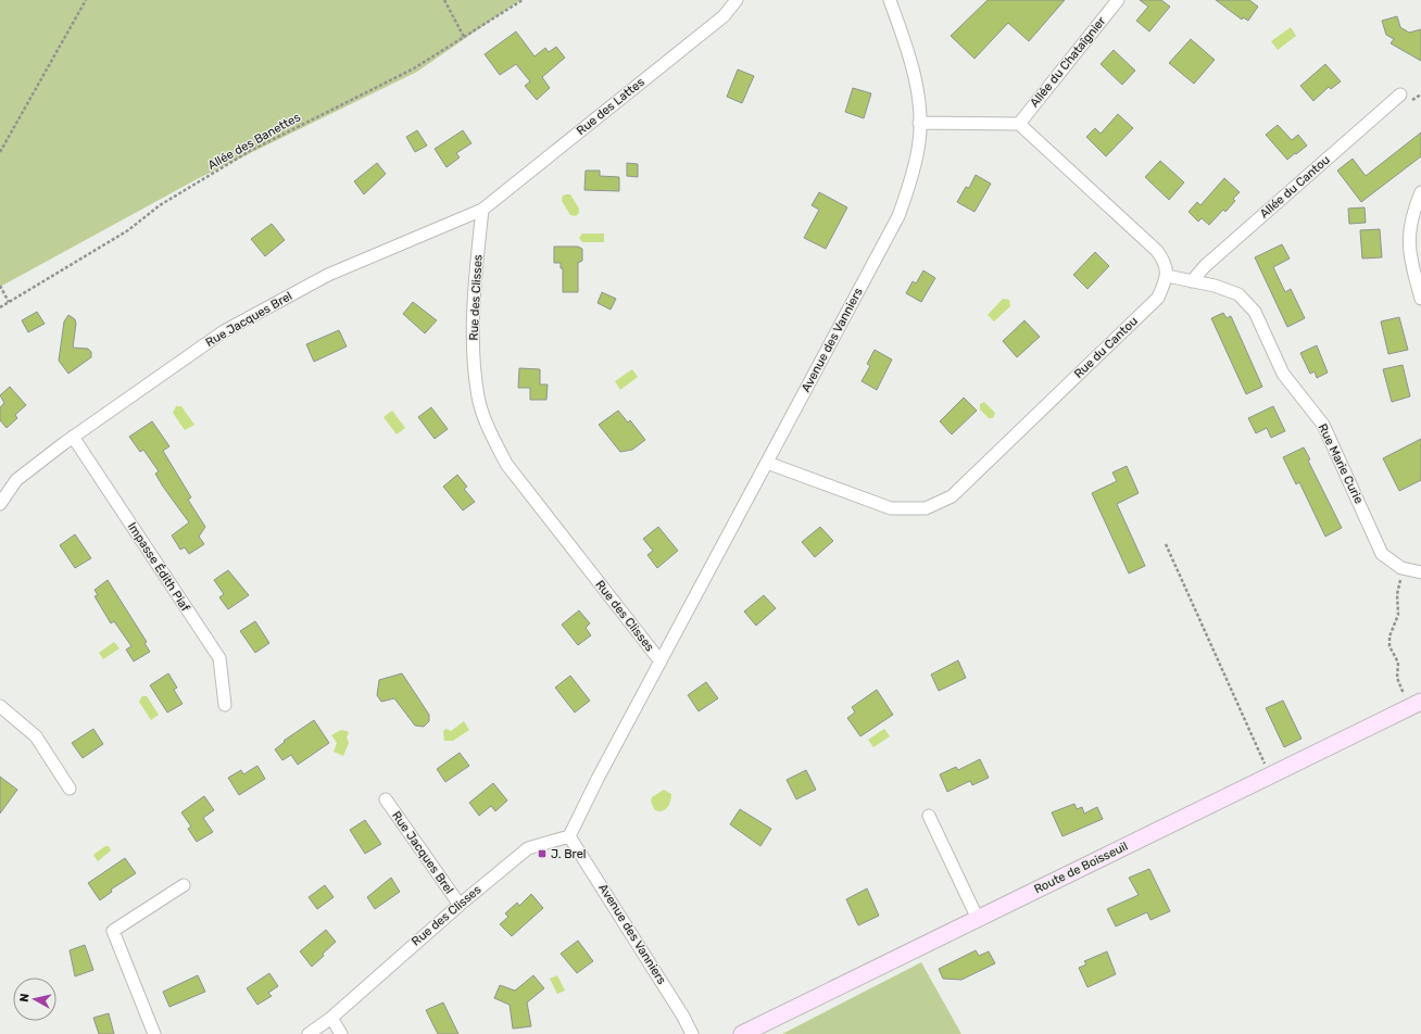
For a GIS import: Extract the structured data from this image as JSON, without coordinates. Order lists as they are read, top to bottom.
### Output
{
  "streets": {
    "main road": ["Route de Boisseuil"],
    "street": [
      "Allée du Chataîgnier",
      "Rue des Lattes",
      "Allée du Cantou",
      "Rue des Clisses",
      "Rue Jacques Brel",
      "Avenue des Vanniers",
      "Rue du Cantou",
      "Rue Marie Curie",
      "Impasse Édith Piaf"
    ],
    "path": ["Allée des Banettes"]
  },
  "crossings": [
    ["Rue des Lattes", "Rue des Clisses"],
    ["Rue des Lattes", "Rue Jacques Brel"],
    ["Allée du Cantou", "Rue Marie Curie"],
    ["Rue des Clisses", "Rue Jacques Brel"],
    ["Rue des Clisses", "Avenue des Vanniers"],
    ["Rue Jacques Brel", "Impasse Édith Piaf"],
    ["Avenue des Vanniers", "Rue du Cantou"],
    ["Rue du Cantou", "Rue Marie Curie"]
  ],
  "places": {
    "transit": ["J. Brel"]
  },
  "north": "left"
}
